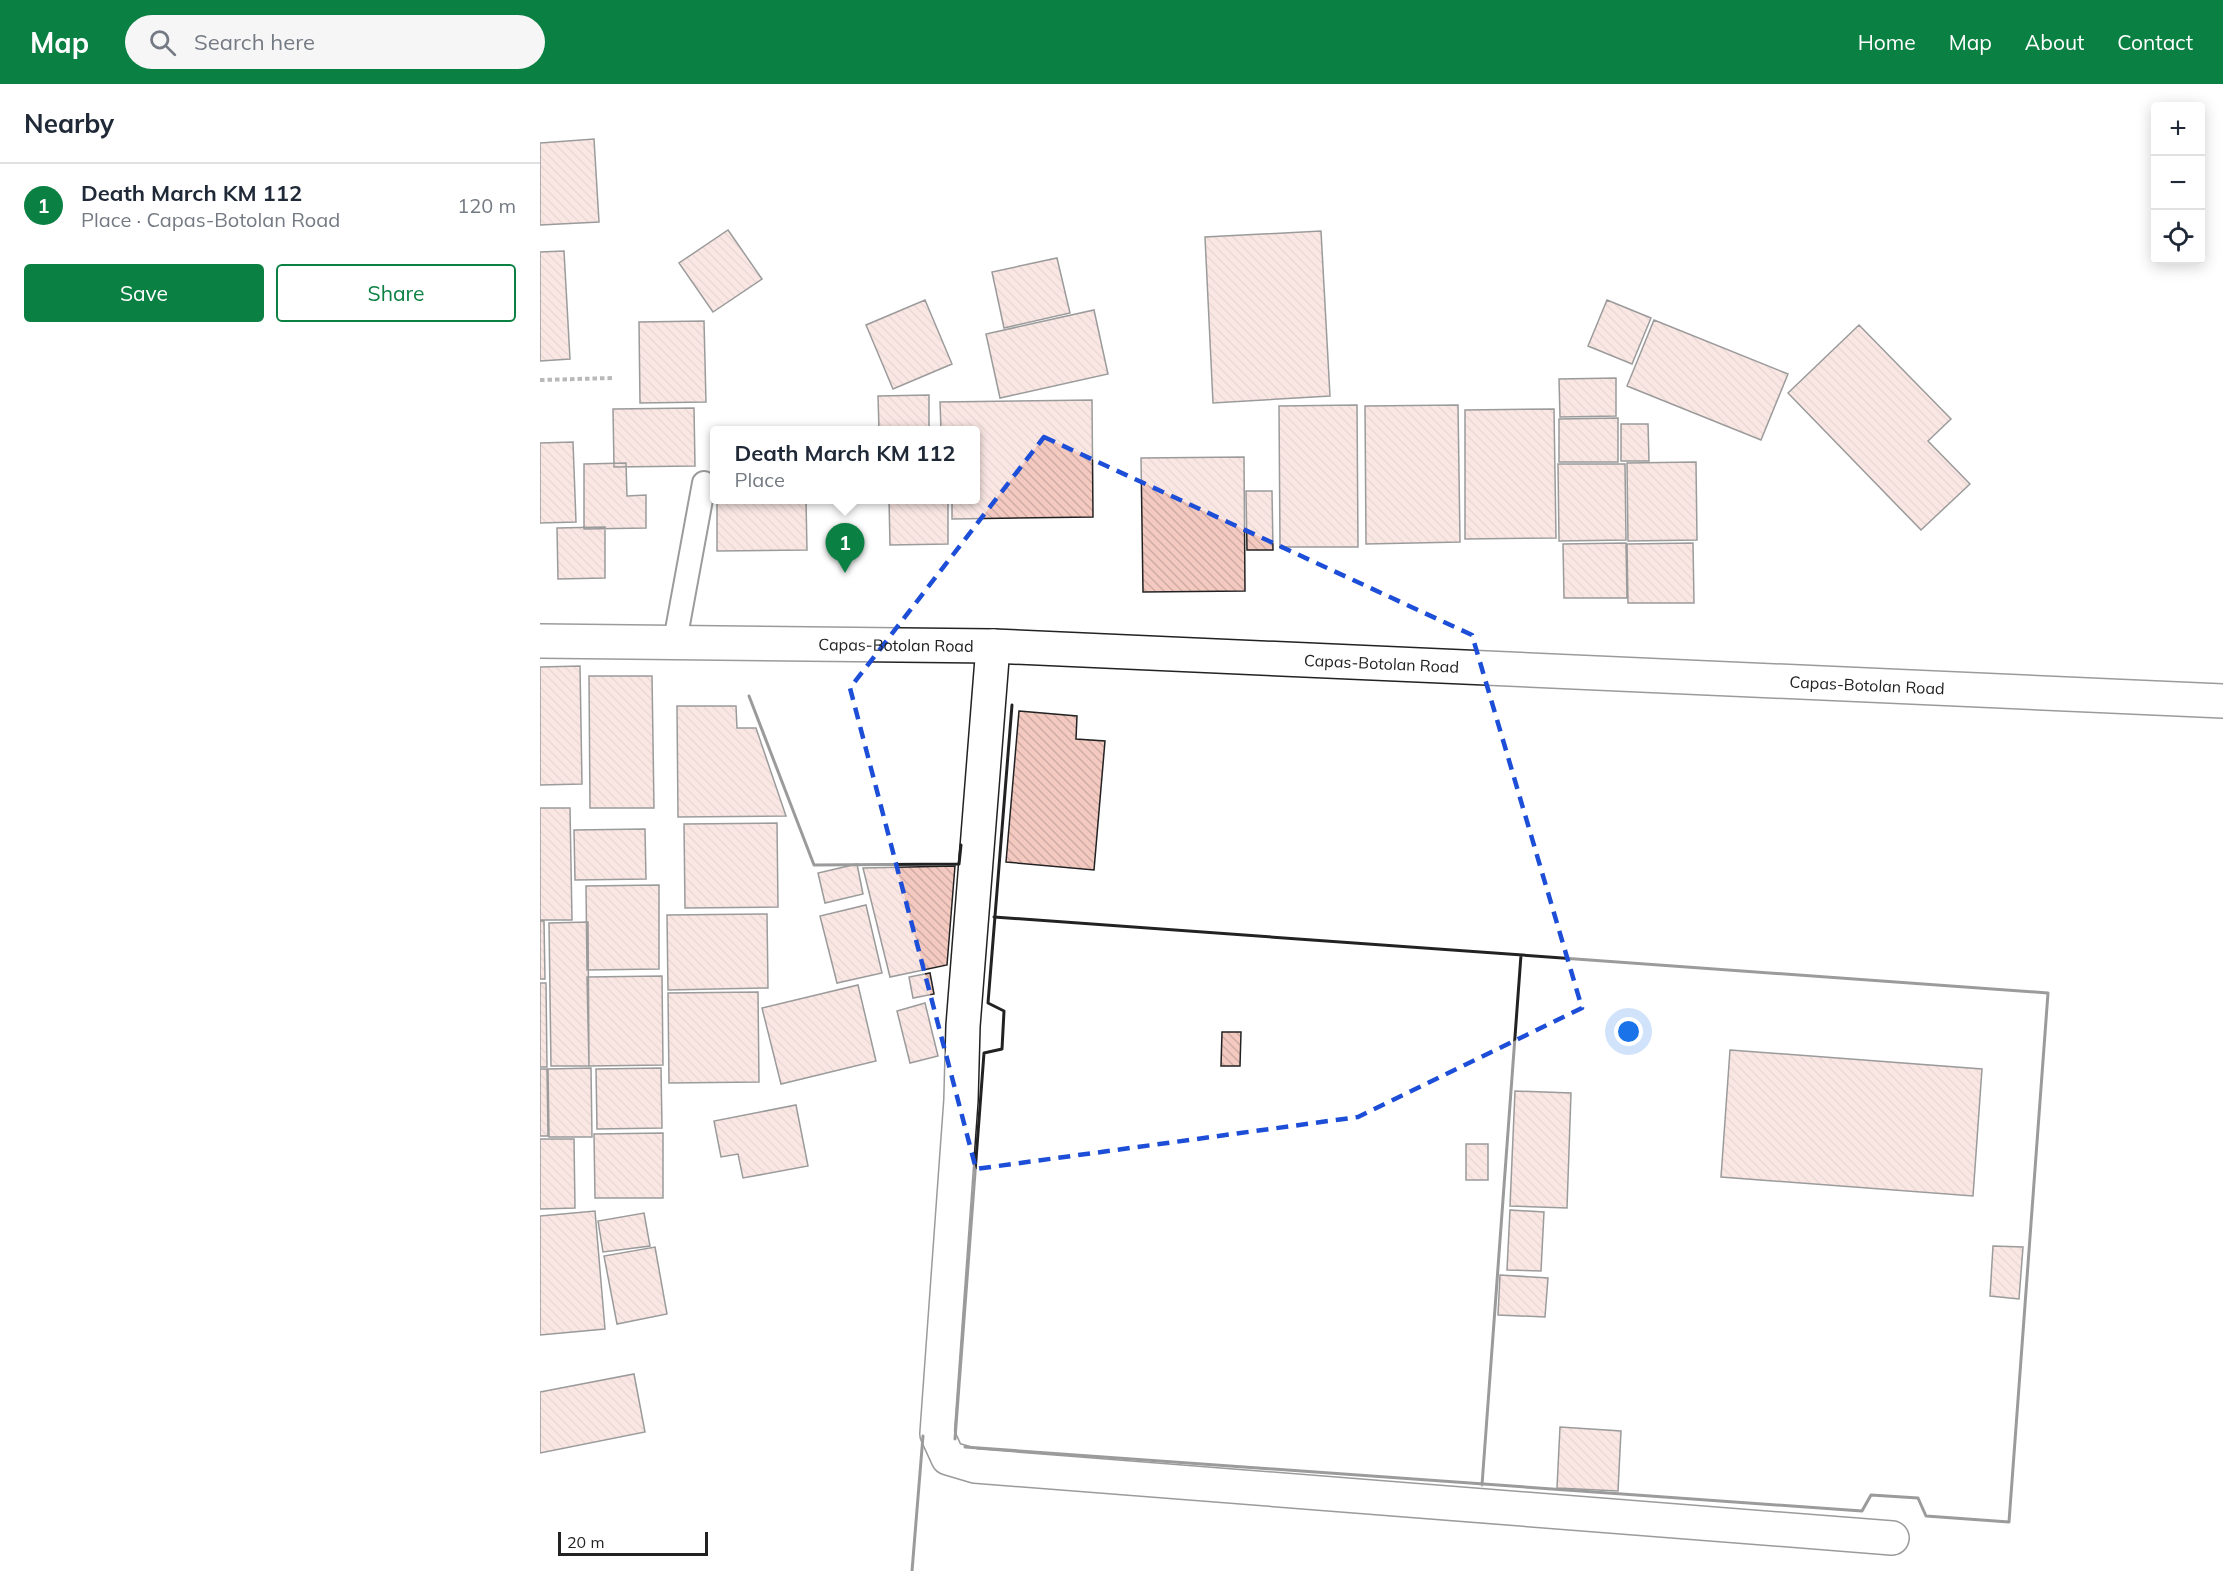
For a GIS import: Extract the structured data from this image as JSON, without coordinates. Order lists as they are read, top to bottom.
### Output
{
  "streets": {
    "street": ["Capas-Botolan Road"]
  },
  "scale_bar": "20 m",
  "page": {
    "header": "Map",
    "search": "Search here",
    "nav": [
      "Home",
      "Map",
      "About",
      "Contact"
    ],
    "heading": "Nearby",
    "map_buttons": ["+", "−"],
    "list": [
      {
        "mark": "1",
        "name": "Death March KM 112",
        "note": "Place · Capas-Botolan Road",
        "value": "120 m"
      }
    ],
    "buttons": ["Save", "Share"],
    "popup": ["Death March KM 112", "Place"],
    "pins": "1",
    "scale": "20 m"
  }
}
